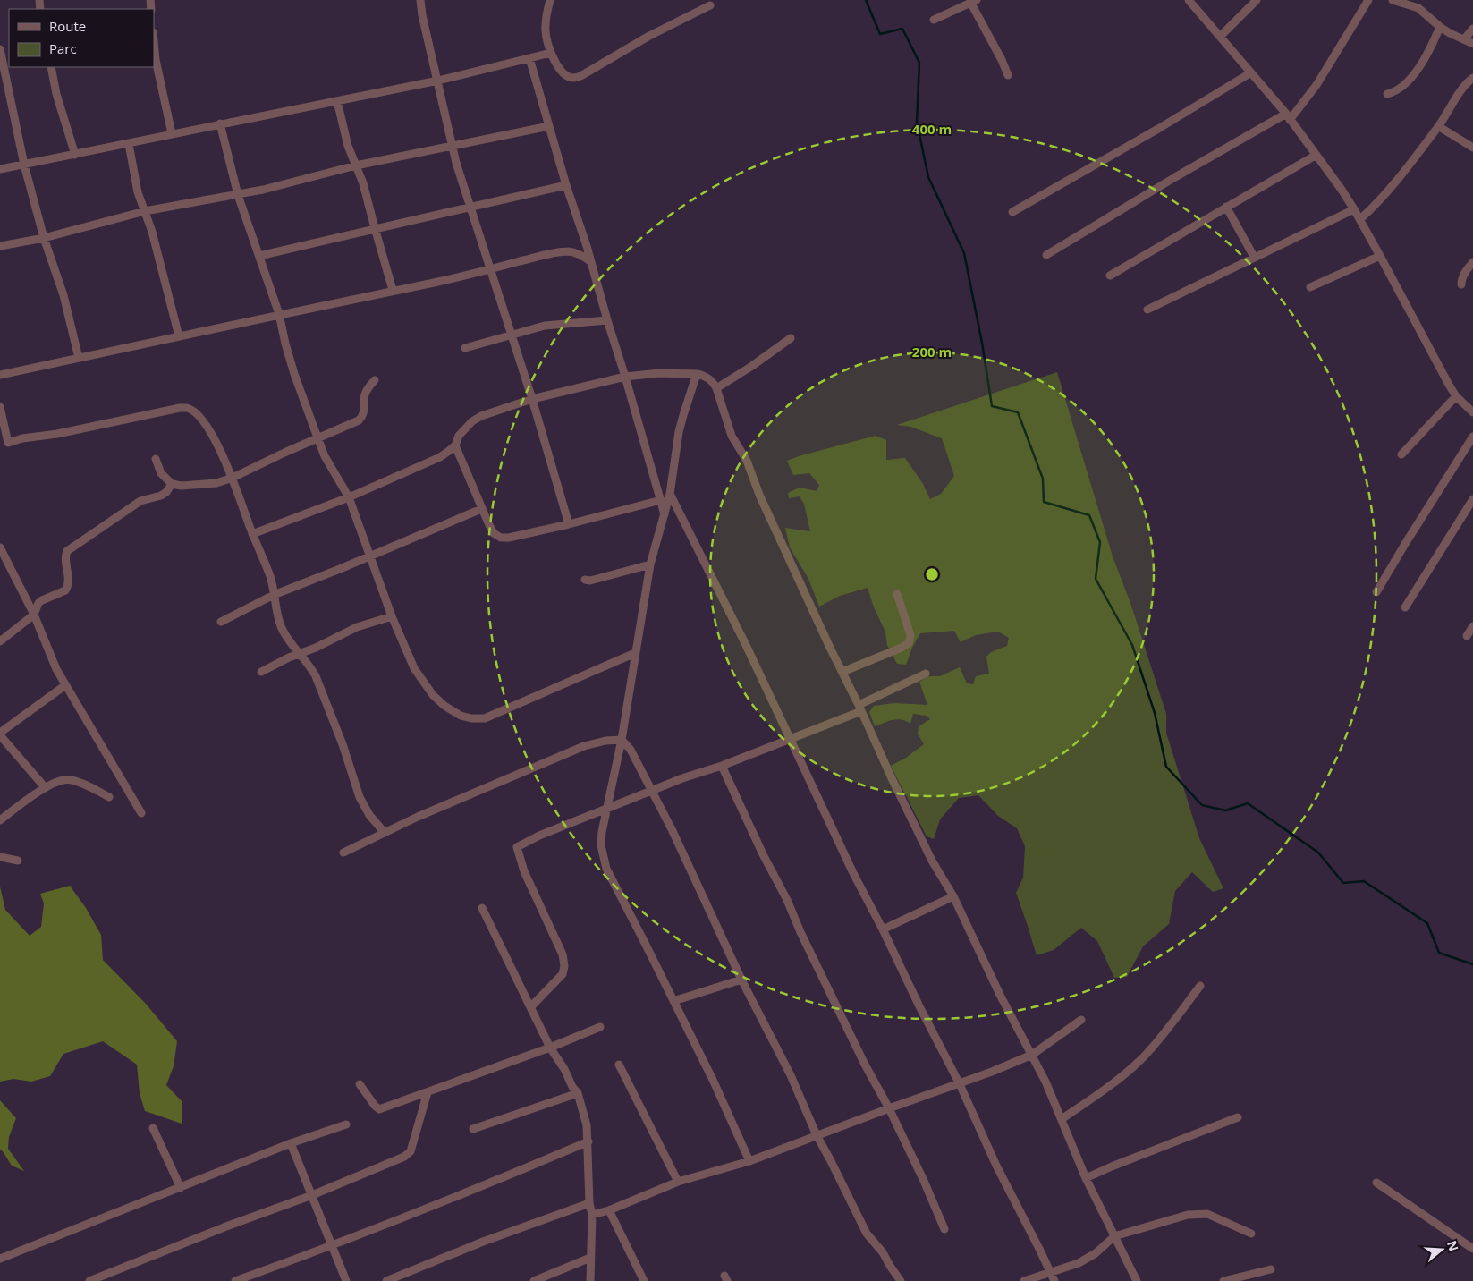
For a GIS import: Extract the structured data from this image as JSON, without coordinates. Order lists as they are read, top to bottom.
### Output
{
  "legend": ["Route", "Parc"],
  "north": "right",
  "rings": ["400 m", "200 m"]
}
